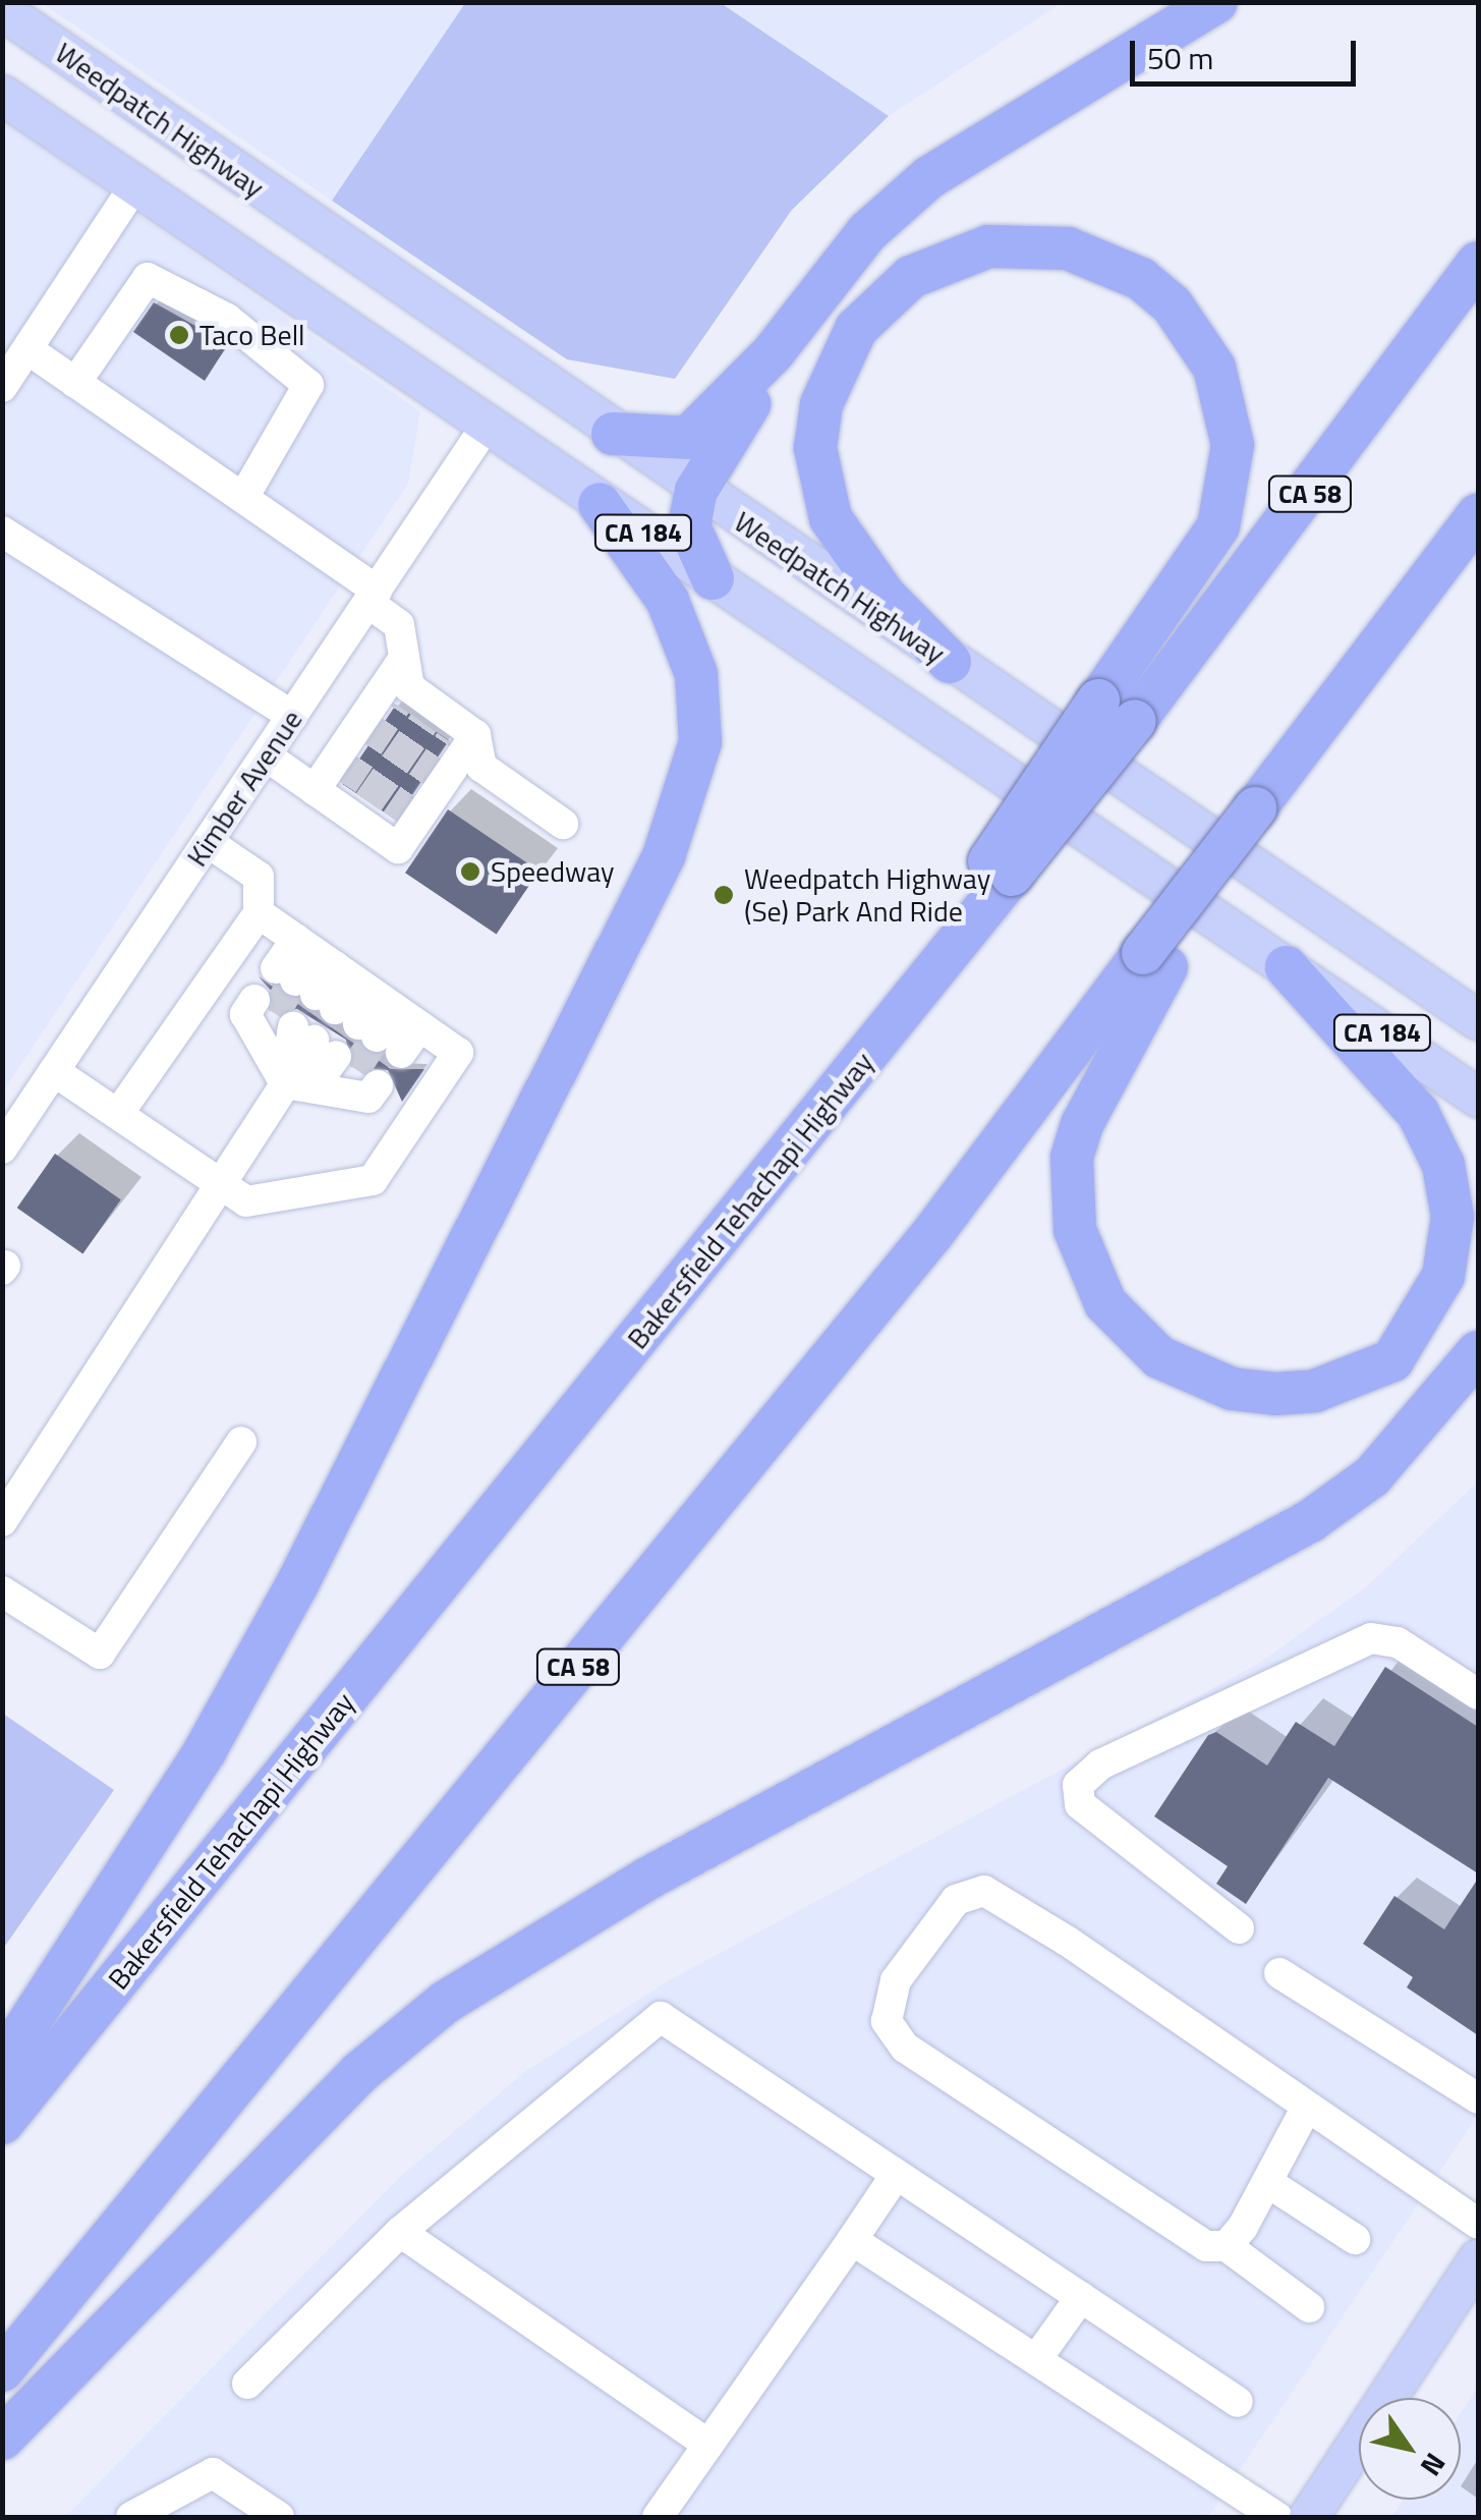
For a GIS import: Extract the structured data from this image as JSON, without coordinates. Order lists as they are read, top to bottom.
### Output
{
  "streets": {
    "highway": ["CA 58", "Bakersfield Tehachapi Highway"],
    "main road": ["Weedpatch Highway", "CA 184"],
    "street": ["Kimber Avenue"]
  },
  "crossings": [
    ["CA 184", "Kimber Avenue"]
  ],
  "places": ["Taco Bell", "Speedway", "Weedpatch Highway (Se) Park And Ride"],
  "scale_bar": "50 m",
  "north": "bottom right"
}
